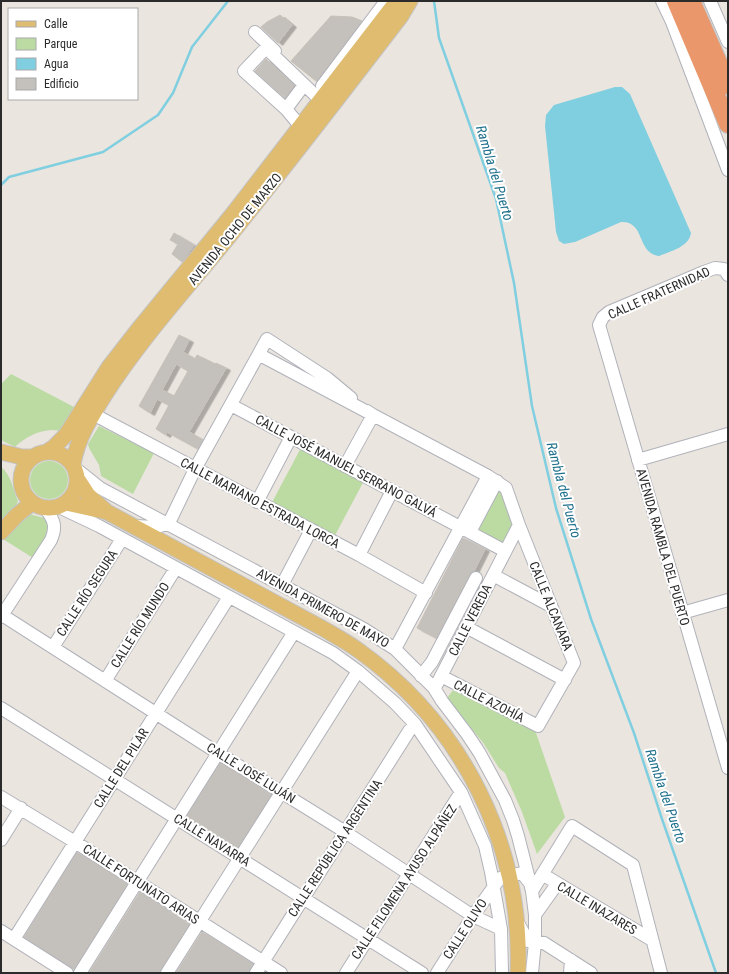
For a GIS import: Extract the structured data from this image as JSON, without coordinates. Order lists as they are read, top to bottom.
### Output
{
  "streets": {
    "main road": ["AVENIDA OCHO DE MARZO", "AVENIDA PRIMERO DE MAYO"],
    "street": [
      "CALLE FRATERNIDAD",
      "CALLE JOSÉ MANUEL SERRANO GALVÁ",
      "CALLE MARIANO ESTRADA LORCA",
      "AVENIDA RAMBLA DEL PUERTO",
      "CALLE RÍO SEGURA",
      "CALLE ALCANARA",
      "CALLE VEREDA",
      "CALLE RÍO MUNDO",
      "CALLE AZOHÍA",
      "CALLE DEL PILAR",
      "CALLE JOSÉ LUJÁN",
      "CALLE NAVARRA",
      "CALLE REPÚBLICA ARGENTINA",
      "CALLE FILOMENA AYUSO ALPÁÑEZ",
      "CALLE FORTUNATO ARIAS",
      "CALLE INAZARES",
      "CALLE OLIVO"
    ]
  },
  "crossings": [
    ["AVENIDA OCHO DE MARZO", "CALLE MARIANO ESTRADA LORCA"],
    ["AVENIDA OCHO DE MARZO", "AVENIDA PRIMERO DE MAYO"],
    ["CALLE FRATERNIDAD", "AVENIDA RAMBLA DEL PUERTO"],
    ["CALLE JOSÉ MANUEL SERRANO GALVÁ", "CALLE VEREDA"],
    ["CALLE RÍO SEGURA", "AVENIDA PRIMERO DE MAYO"],
    ["CALLE RÍO SEGURA", "CALLE JOSÉ LUJÁN"],
    ["CALLE ALCANARA", "CALLE VEREDA"],
    ["CALLE ALCANARA", "CALLE AZOHÍA"],
    ["AVENIDA PRIMERO DE MAYO", "CALLE VEREDA"],
    ["AVENIDA PRIMERO DE MAYO", "CALLE RÍO MUNDO"],
    ["AVENIDA PRIMERO DE MAYO", "CALLE DEL PILAR"],
    ["AVENIDA PRIMERO DE MAYO", "CALLE JOSÉ LUJÁN"],
    ["AVENIDA PRIMERO DE MAYO", "CALLE REPÚBLICA ARGENTINA"],
    ["AVENIDA PRIMERO DE MAYO", "CALLE FILOMENA AYUSO ALPÁÑEZ"],
    ["AVENIDA PRIMERO DE MAYO", "CALLE OLIVO"],
    ["CALLE VEREDA", "CALLE AZOHÍA"],
    ["CALLE RÍO MUNDO", "CALLE JOSÉ LUJÁN"],
    ["CALLE DEL PILAR", "CALLE JOSÉ LUJÁN"],
    ["CALLE DEL PILAR", "CALLE NAVARRA"],
    ["CALLE DEL PILAR", "CALLE FORTUNATO ARIAS"],
    ["CALLE JOSÉ LUJÁN", "CALLE REPÚBLICA ARGENTINA"],
    ["CALLE JOSÉ LUJÁN", "CALLE FILOMENA AYUSO ALPÁÑEZ"],
    ["CALLE JOSÉ LUJÁN", "CALLE OLIVO"],
    ["CALLE NAVARRA", "CALLE REPÚBLICA ARGENTINA"],
    ["CALLE NAVARRA", "CALLE FILOMENA AYUSO ALPÁÑEZ"],
    ["CALLE REPÚBLICA ARGENTINA", "CALLE FORTUNATO ARIAS"],
    ["CALLE INAZARES", "CALLE OLIVO"]
  ],
  "water": ["Rambla del Puerto"],
  "legend": [
    "Calle",
    "Parque",
    "Agua",
    "Edificio"
  ]
}
